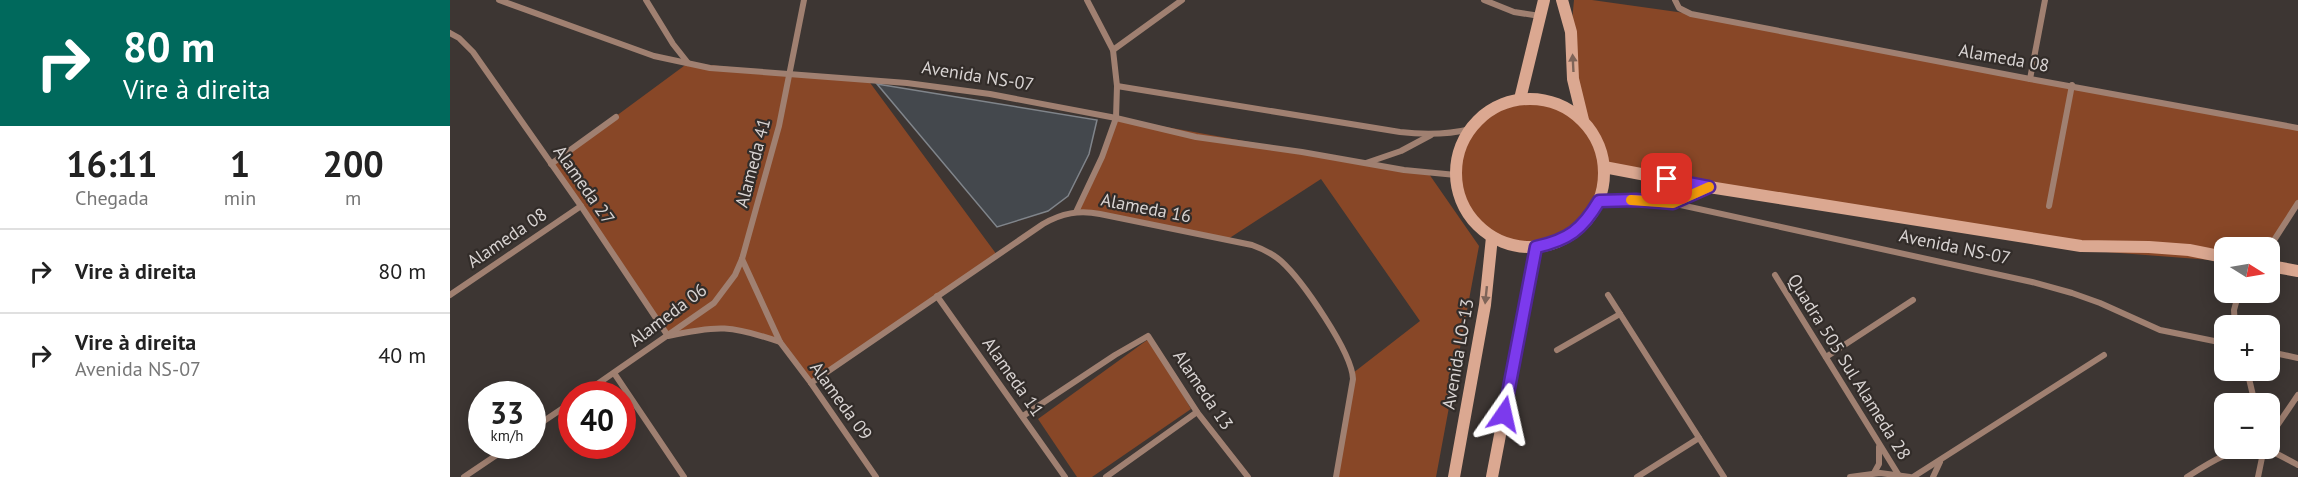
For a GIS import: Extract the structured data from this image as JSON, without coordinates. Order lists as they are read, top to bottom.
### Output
{
  "streets": {
    "street": [
      "Alameda 08",
      "Avenida NS-07",
      "Alameda 41",
      "Alameda 27",
      "Alameda 16",
      "Alameda 06",
      "Avenida LO-13",
      "Quadra 505 Sul Alameda 28",
      "Alameda 11",
      "Alameda 13",
      "Alameda 09"
    ]
  },
  "crossings": [
    ["Alameda 08", "Alameda 27"],
    ["Avenida NS-07", "Alameda 41"],
    ["Avenida NS-07", "Avenida LO-13"],
    ["Alameda 41", "Alameda 06"],
    ["Alameda 27", "Alameda 06"],
    ["Alameda 16", "Alameda 11"],
    ["Alameda 16", "Alameda 09"],
    ["Alameda 11", "Alameda 13"]
  ],
  "north": "right",
  "page": {
    "turn": ["80 m", "Vire à direita"],
    "eta": [
      "16:11",
      "Chegada",
      "1",
      "min",
      "200",
      "m"
    ],
    "list": [
      {
        "name": "Vire à direita",
        "value": "80 m"
      },
      {
        "name": "Vire à direita",
        "note": "Avenida NS-07",
        "value": "40 m"
      }
    ],
    "map_buttons": ["+", "−"],
    "speed": "33 km/h",
    "limit": "40"
  }
}
